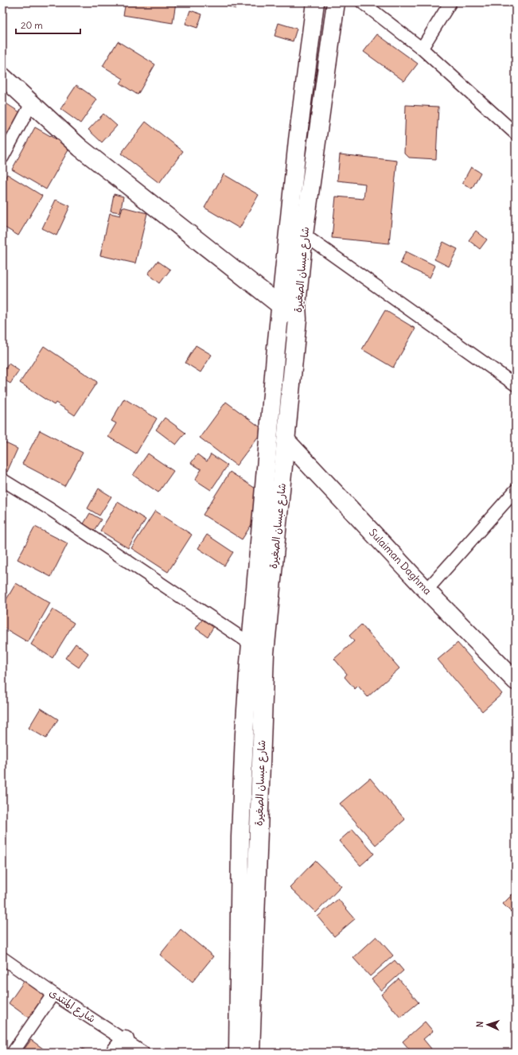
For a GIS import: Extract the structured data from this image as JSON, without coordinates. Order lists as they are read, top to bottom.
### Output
{
  "streets": {
    "street": ["شارع عبسان الصغيرة", "Sulaiman Daghma"],
    "lane": ["شارع المنتدى"]
  },
  "crossings": [
    ["شارع عبسان الصغيرة", "Sulaiman Daghma"]
  ],
  "scale_bar": "20 m",
  "north": "left"
}
